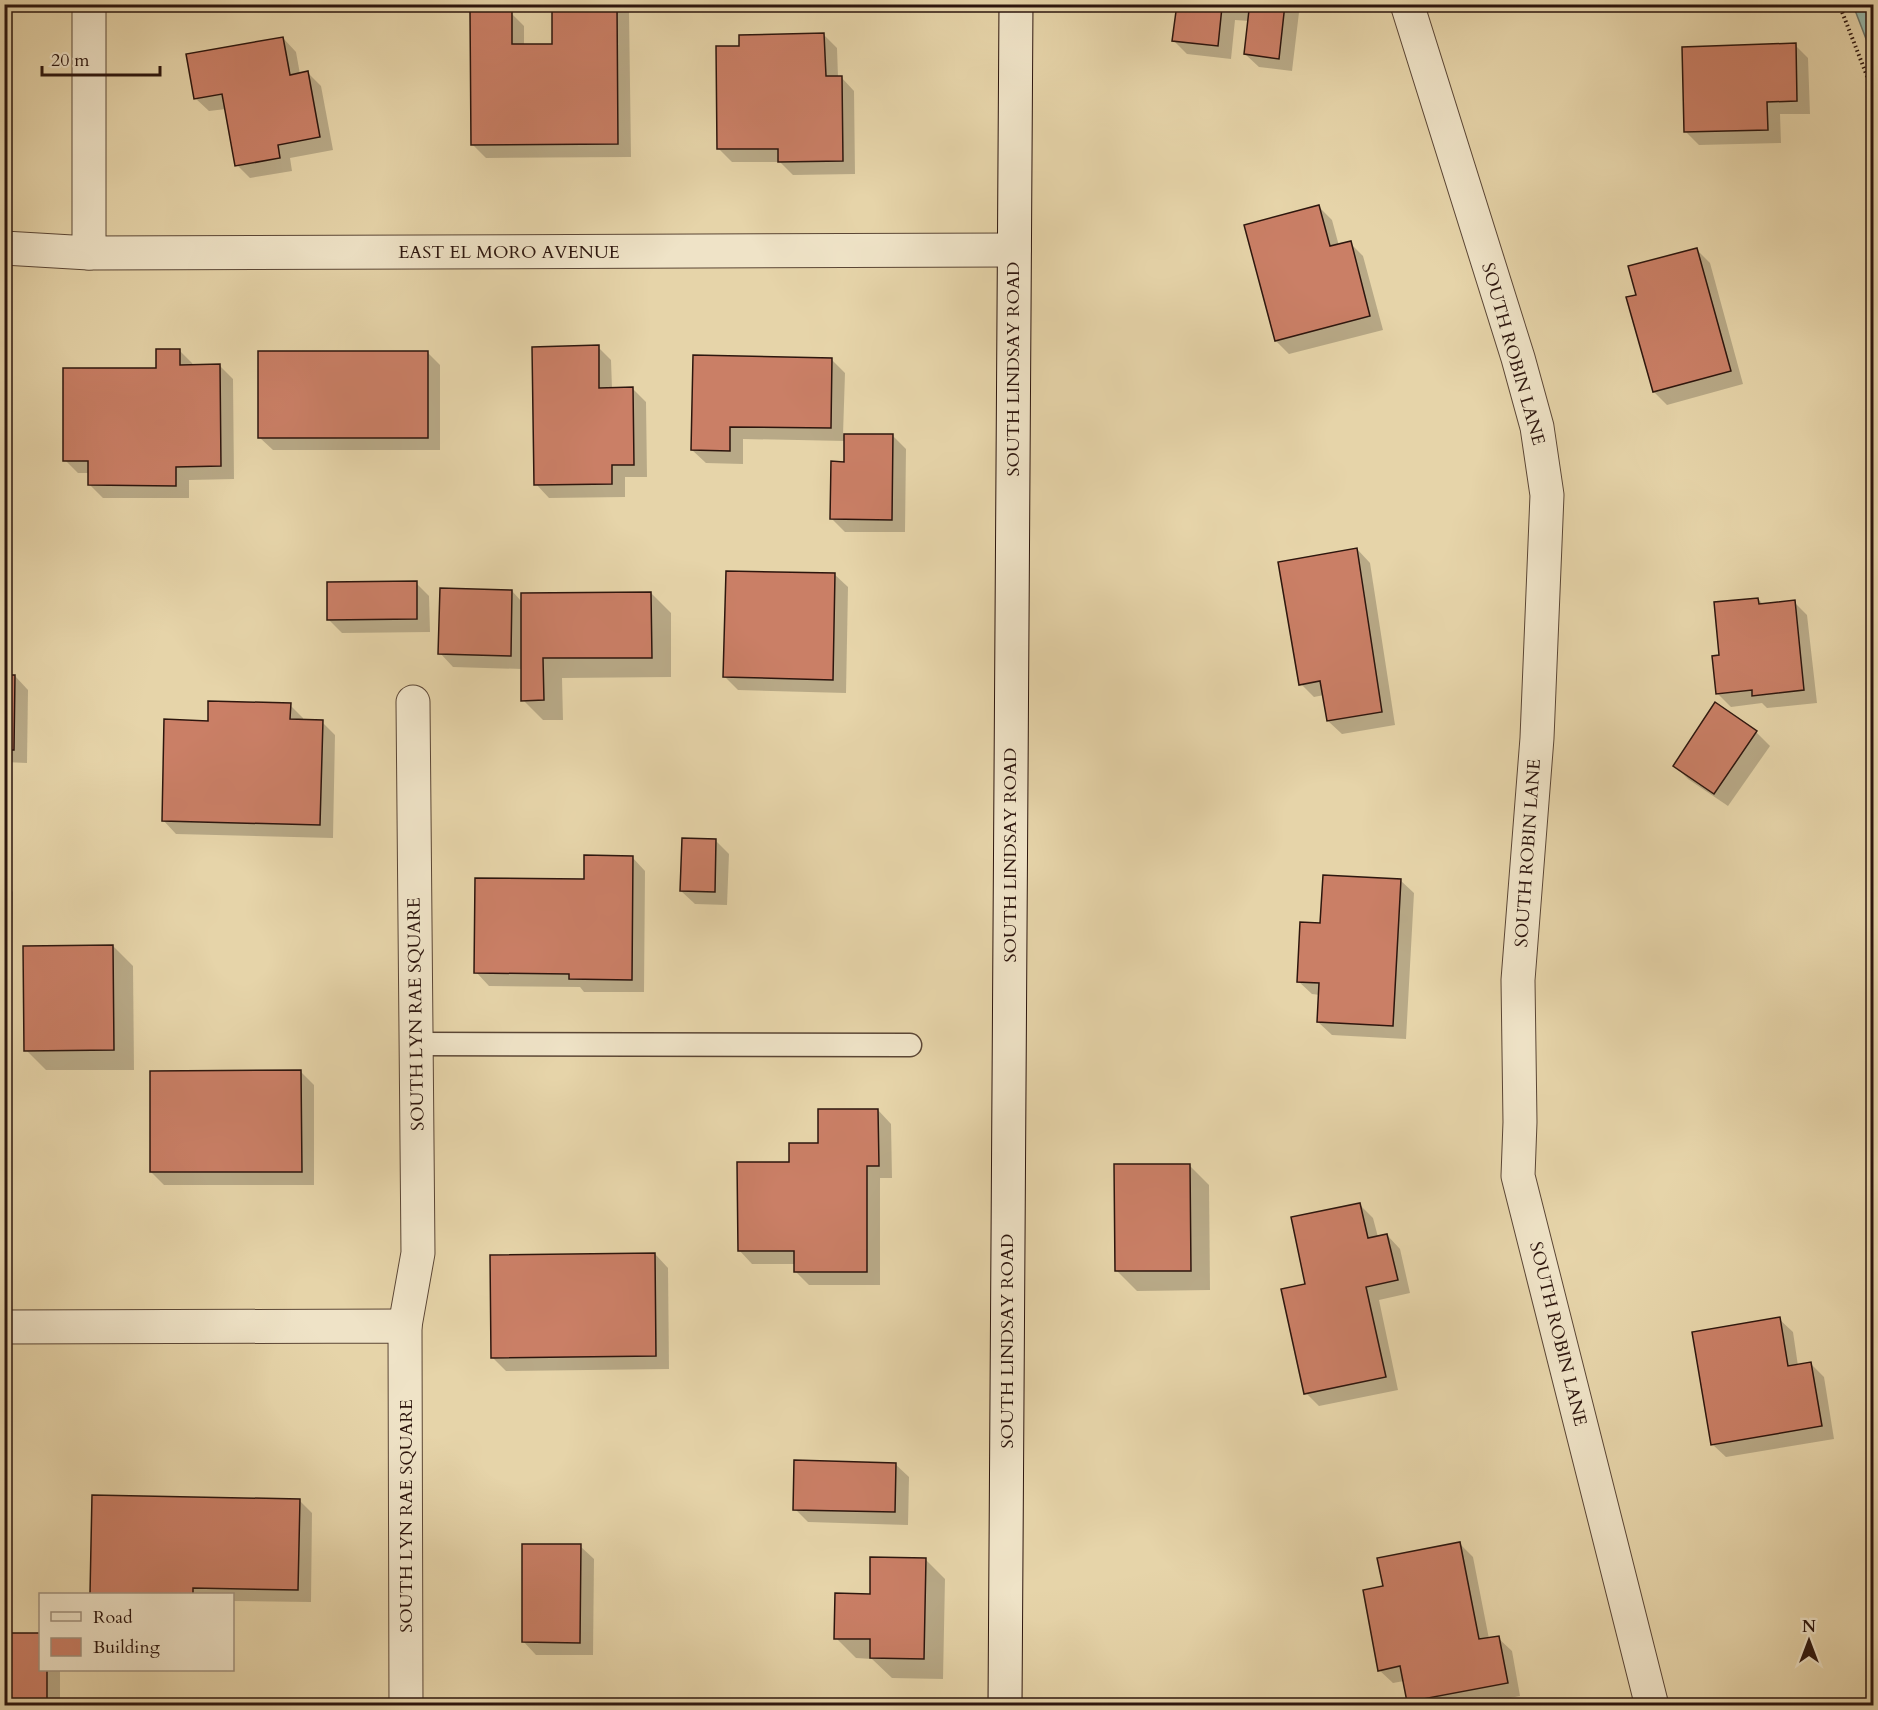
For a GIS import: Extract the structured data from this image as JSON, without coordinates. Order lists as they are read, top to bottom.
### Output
{
  "streets": {
    "street": [
      "EAST EL MORO AVENUE",
      "SOUTH ROBIN LANE",
      "SOUTH LINDSAY ROAD",
      "SOUTH LYN RAE SQUARE"
    ]
  },
  "crossings": [
    ["EAST EL MORO AVENUE", "SOUTH LINDSAY ROAD"]
  ],
  "legend": ["Road", "Building"],
  "scale_bar": "20 m",
  "north": "top"
}
